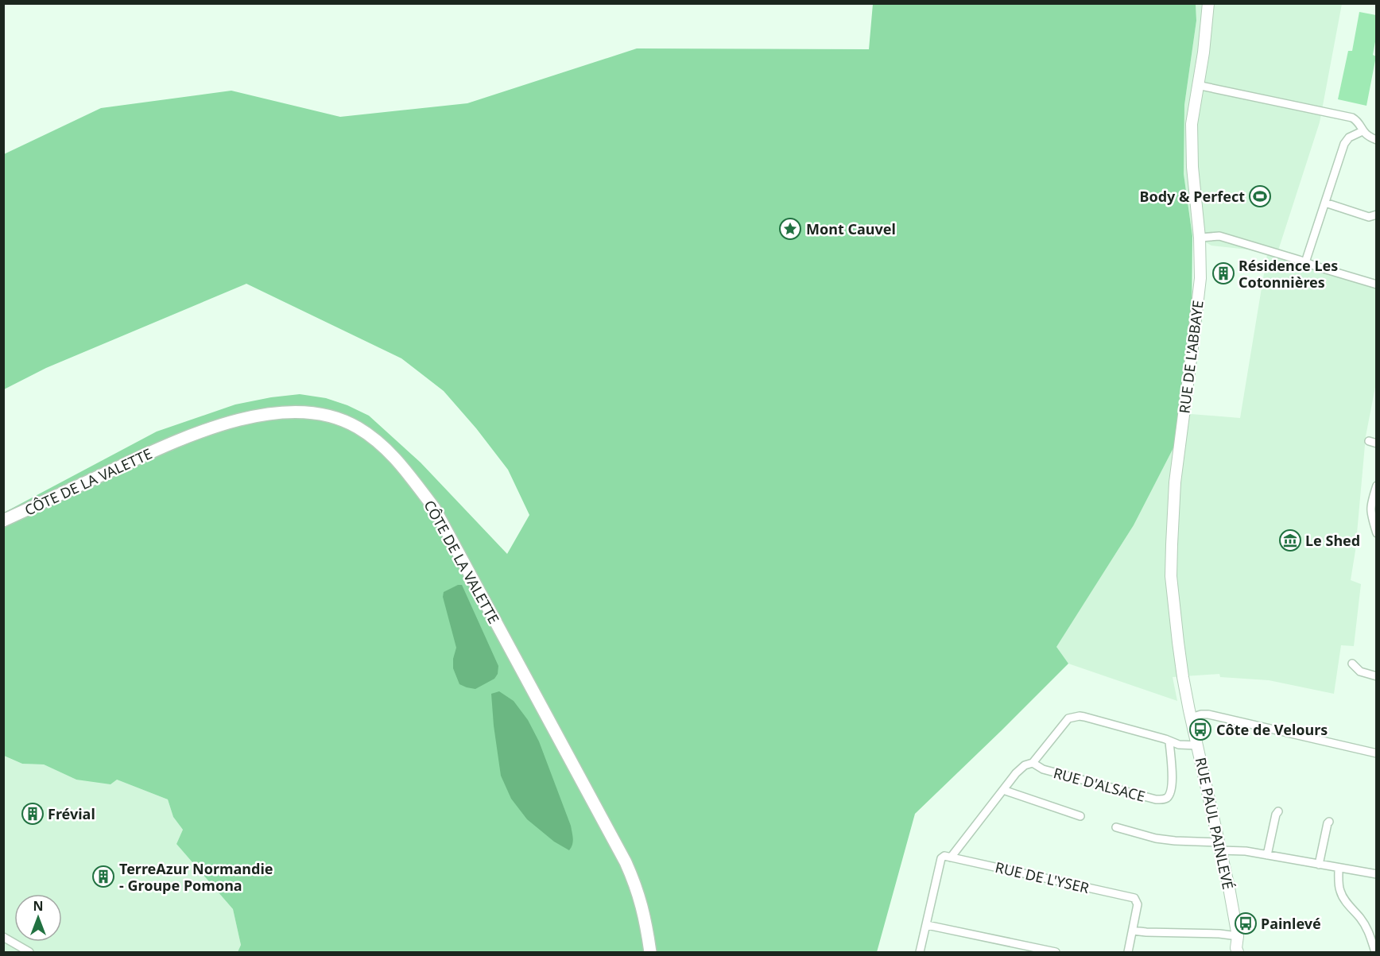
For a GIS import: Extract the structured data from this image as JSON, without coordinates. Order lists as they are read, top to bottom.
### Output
{
  "streets": {
    "main road": ["CÔTE DE LA VALETTE"],
    "street": [
      "RUE DE L'ABBAYE",
      "RUE D'ALSACE",
      "RUE PAUL PAINLEVÉ",
      "RUE DE L'YSER"
    ]
  },
  "crossings": [
    ["RUE DE L'ABBAYE", "RUE PAUL PAINLEVÉ"]
  ],
  "places": {
    "sports": ["Body & Perfect"],
    "place": ["Mont Cauvel"],
    "building": ["Résidence Les Cotonnières", "Frévial", "TerreAzur Normandie - Groupe Pomona"],
    "museum": ["Le Shed"],
    "bus stop": ["Côte de Velours", "Painlevé"]
  },
  "north": "top"
}
